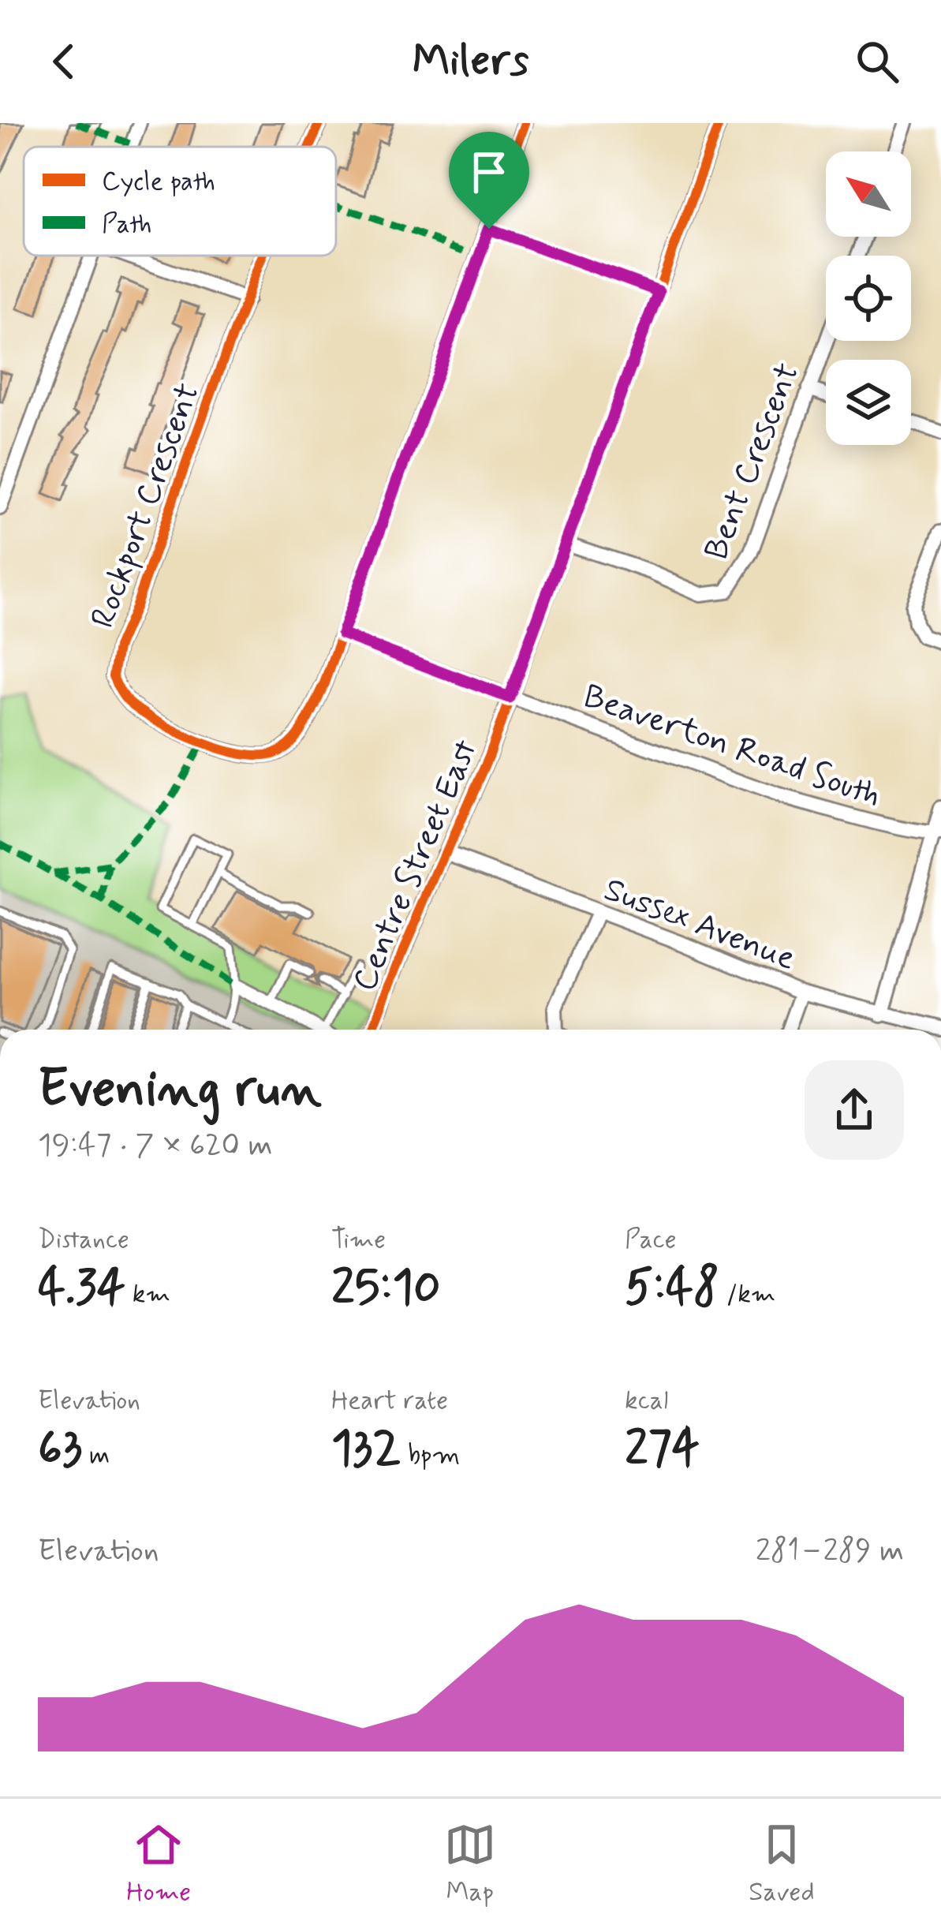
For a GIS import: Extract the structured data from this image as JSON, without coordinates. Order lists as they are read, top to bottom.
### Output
{
  "streets": {
    "street": [
      "Bent Crescent",
      "Rockport Crescent",
      "Beaverton Road South",
      "Centre Street East",
      "Sussex Avenue"
    ]
  },
  "crossings": [
    ["Bent Crescent", "Centre Street East"],
    ["Rockport Crescent", "Beaverton Road South"],
    ["Beaverton Road South", "Centre Street East"],
    ["Centre Street East", "Sussex Avenue"]
  ],
  "legend": ["Cycle path", "Path"],
  "north": "top left",
  "page": {
    "header": "Milers",
    "heading": ["Evening run", "19:47 · 7 × 620 m"],
    "stats": [
      ["Distance", "4.34 km"],
      ["Time", "25:10"],
      ["Pace", "5:48 /km"],
      ["Elevation", "63 m"],
      ["Heart rate", "132 bpm"],
      ["kcal", "274"]
    ],
    "chart": ["Elevation", "281–289 m"],
    "tabs": ["Home", "Map", "Saved"]
  }
}
